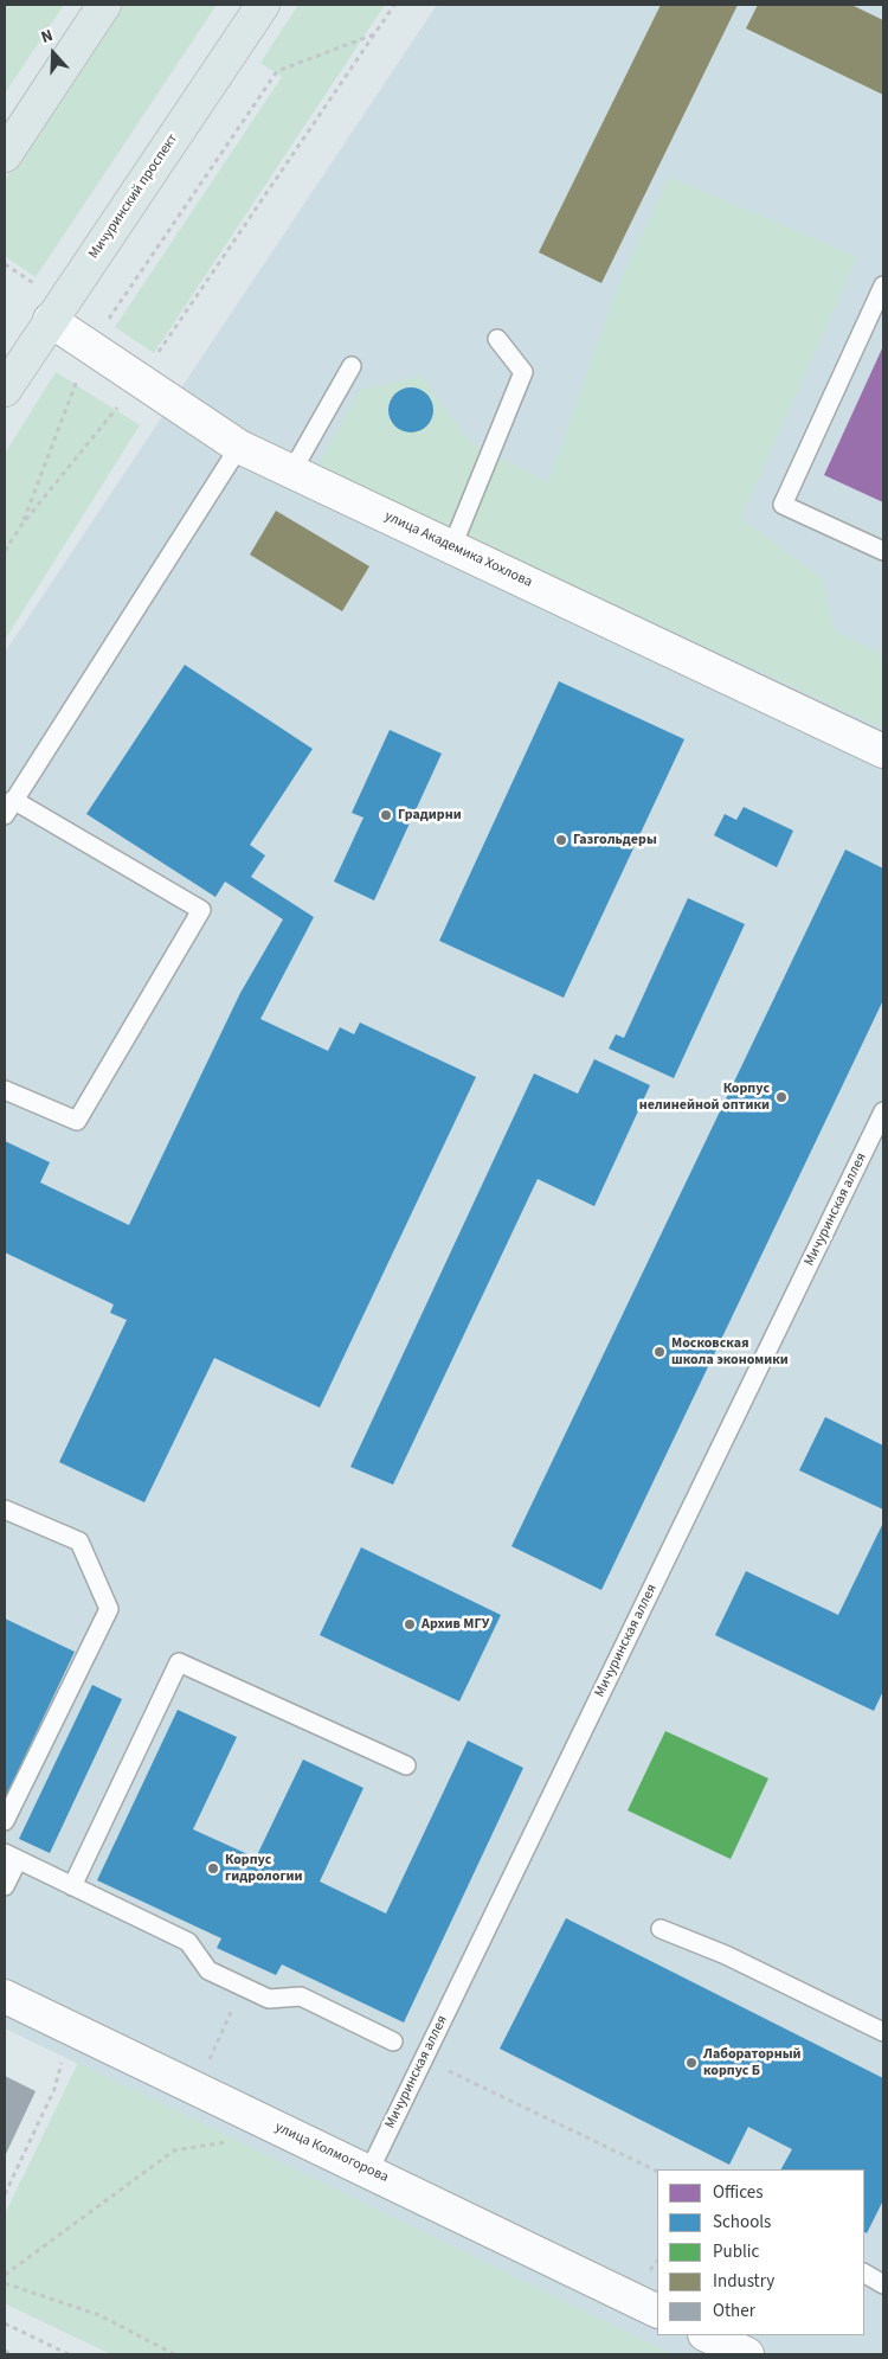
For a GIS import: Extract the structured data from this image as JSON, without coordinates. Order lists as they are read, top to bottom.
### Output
{
  "streets": {
    "main road": ["Мичуринский проспект"],
    "street": ["улица Академика Хохлова", "улица Колмогорова"],
    "lane": ["Мичуринская аллея"]
  },
  "crossings": [
    ["Мичуринский проспект", "улица Академика Хохлова"],
    ["Мичуринская аллея", "улица Колмогорова"]
  ],
  "places": [
    "Градирни",
    "Газгольдеры",
    "Корпус нелинейной оптики",
    "Московская школа экономики",
    "Архив МГУ",
    "Корпус гидрологии",
    "Лабораторный корпус Б"
  ],
  "legend": [
    "Offices",
    "Schools",
    "Public",
    "Industry",
    "Other"
  ],
  "north": "top"
}
